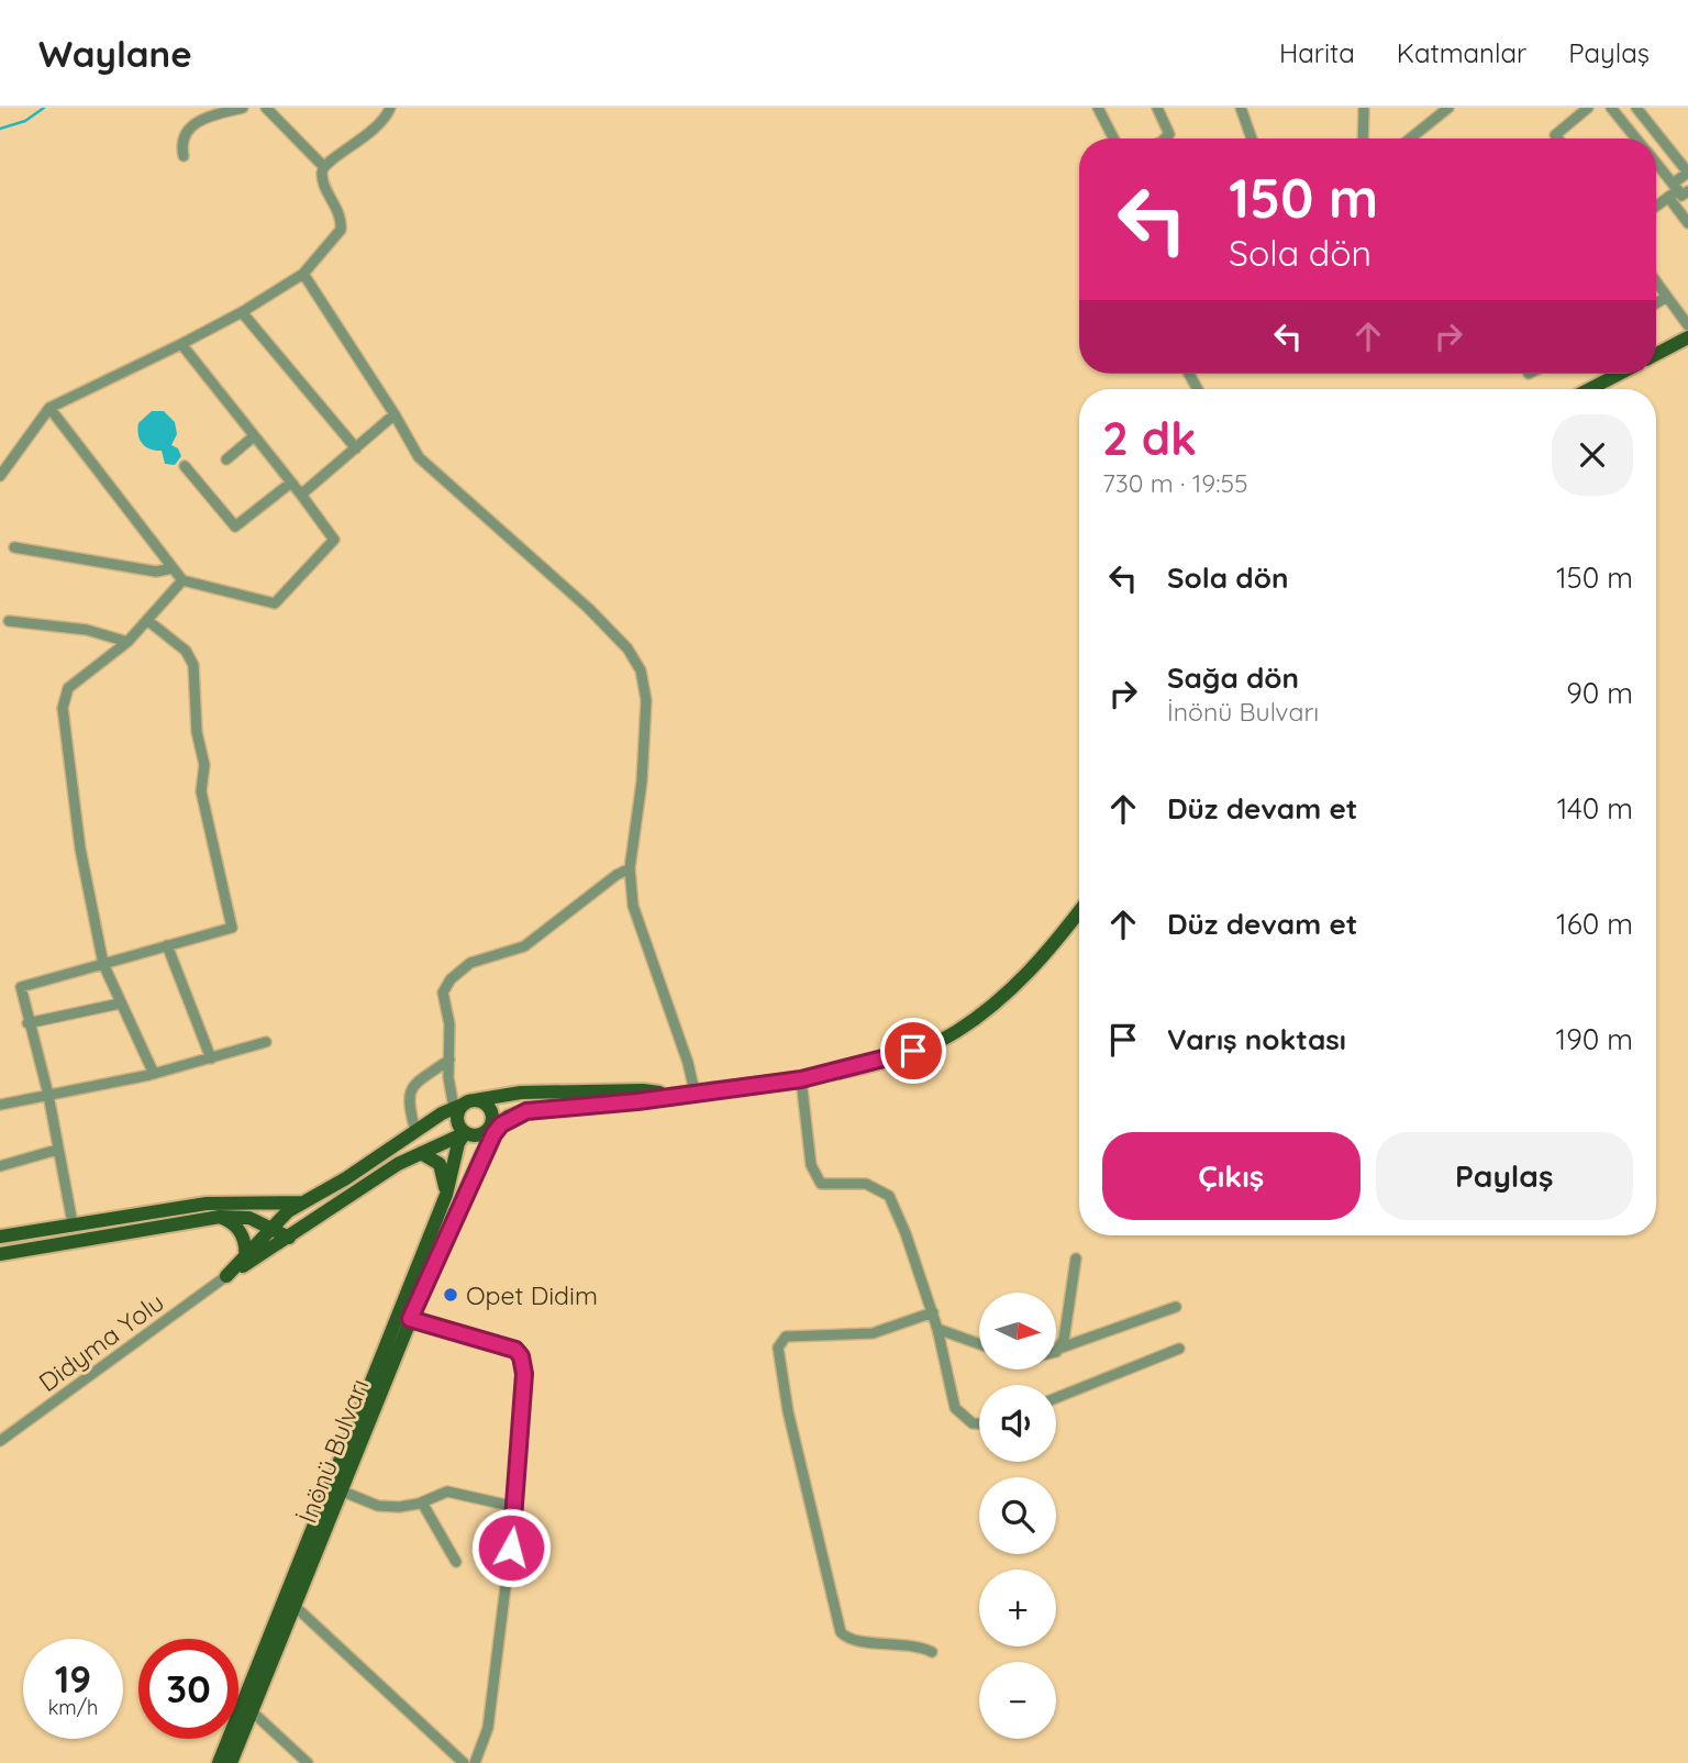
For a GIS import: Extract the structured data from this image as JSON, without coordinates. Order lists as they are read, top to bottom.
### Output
{
  "streets": {
    "main road": ["İnönü Bulvarı"],
    "street": ["Didyma Yolu"]
  },
  "places": ["Opet Didim"],
  "north": "right",
  "page": {
    "header": "Waylane",
    "nav": ["Harita", "Katmanlar", "Paylaş"],
    "turn": ["150 m", "Sola dön"],
    "heading": ["2 dk", "730 m · 19:55"],
    "list": [
      {
        "name": "Sola dön",
        "value": "150 m"
      },
      {
        "name": "Sağa dön",
        "note": "İnönü Bulvarı",
        "value": "90 m"
      },
      {
        "name": "Düz devam et",
        "value": "140 m"
      },
      {
        "name": "Düz devam et",
        "value": "160 m"
      },
      {
        "name": "Varış noktası",
        "value": "190 m"
      }
    ],
    "buttons": ["Çıkış", "Paylaş"],
    "map_buttons": ["+", "−"],
    "speed": "19 km/h",
    "limit": "30"
  }
}
